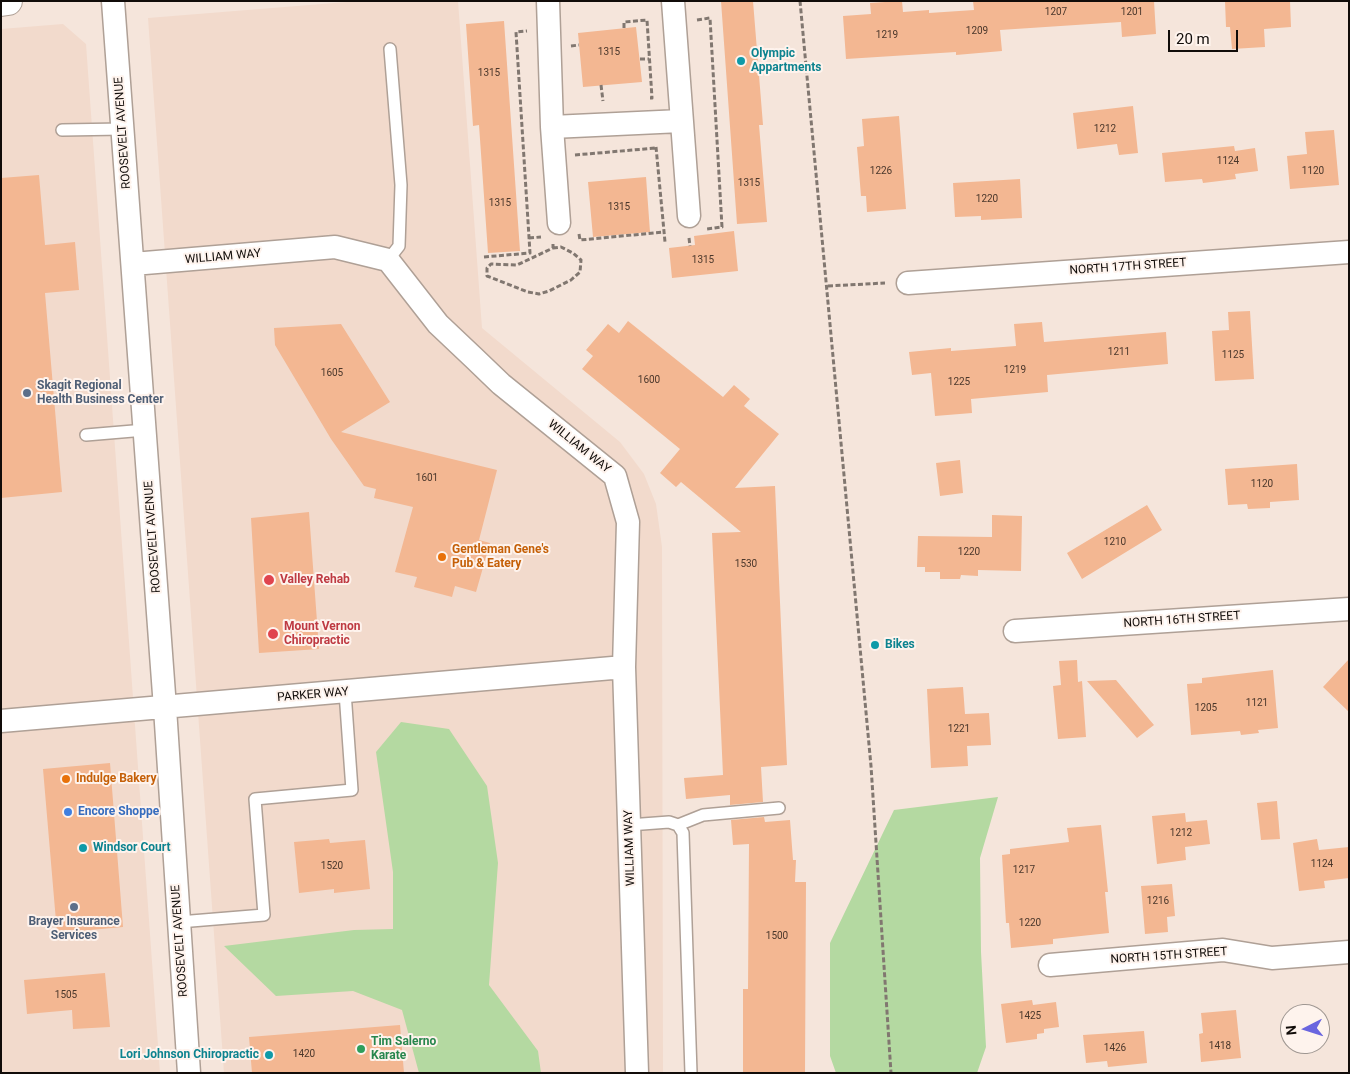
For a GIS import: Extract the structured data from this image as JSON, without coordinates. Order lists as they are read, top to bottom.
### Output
{
  "streets": {
    "street": [
      "ROOSEVELT AVENUE",
      "WILLIAM WAY",
      "NORTH 17TH STREET",
      "NORTH 16TH STREET",
      "PARKER WAY",
      "NORTH 15TH STREET"
    ]
  },
  "crossings": [
    ["ROOSEVELT AVENUE", "WILLIAM WAY"],
    ["ROOSEVELT AVENUE", "PARKER WAY"],
    ["WILLIAM WAY", "PARKER WAY"]
  ],
  "places": [
    "Olympic Appartments",
    "Skagit Regional Health Business Center",
    "Gentleman Gene's Pub & Eatery",
    "Valley Rehab",
    "Mount Vernon Chiropractic",
    "Bikes",
    "Indulge Bakery",
    "Encore Shoppe",
    "Windsor Court",
    "Brayer Insurance Services",
    "Tim Salerno Karate",
    "Lori Johnson Chiropractic"
  ],
  "house_numbers": [
    "1207",
    "1201",
    "1209",
    "1219",
    "1315",
    "1315",
    "1212",
    "1124",
    "1226",
    "1120",
    "1315",
    "1220",
    "1315",
    "1315",
    "1315",
    "1211",
    "1125",
    "1219",
    "1605",
    "1600",
    "1225",
    "1601",
    "1120",
    "1210",
    "1220",
    "1530",
    "1121",
    "1205",
    "1221",
    "1212",
    "1124",
    "1520",
    "1217",
    "1216",
    "1220",
    "1500",
    "1505",
    "1425",
    "1418",
    "1426",
    "1420"
  ],
  "scale_bar": "20 m",
  "north": "left"
}
